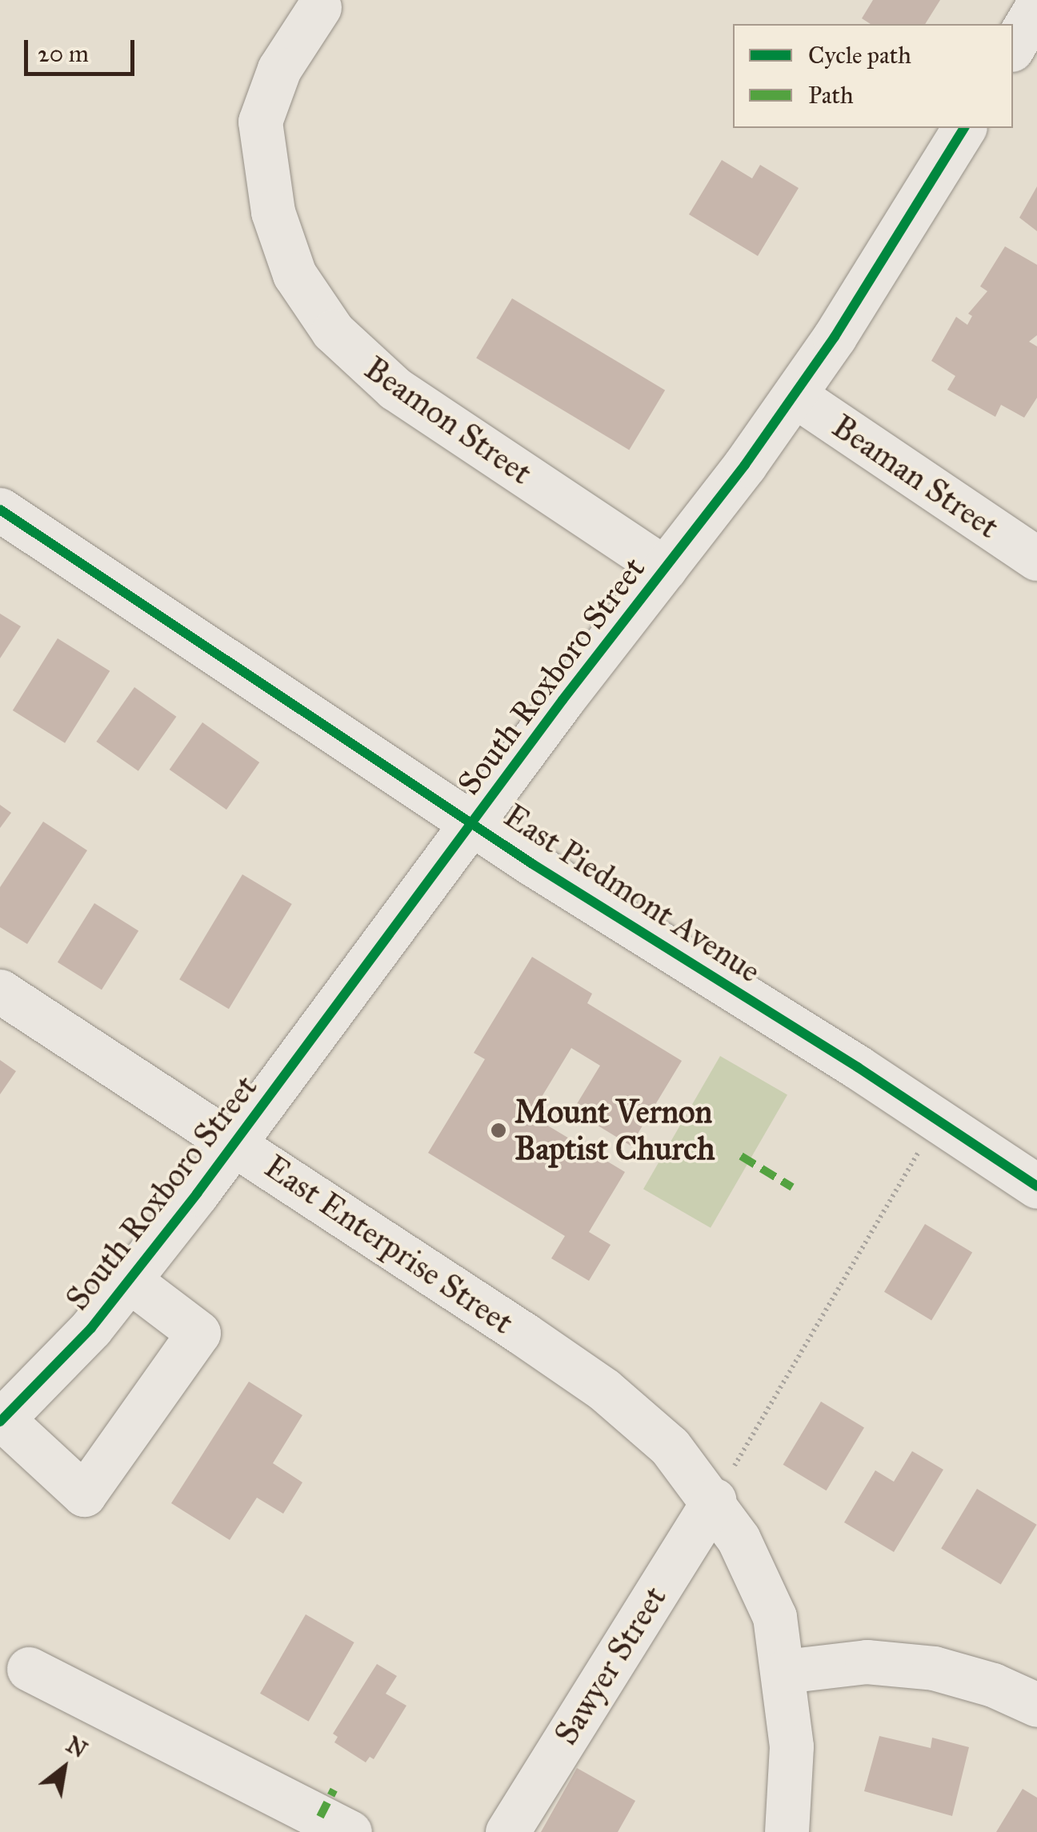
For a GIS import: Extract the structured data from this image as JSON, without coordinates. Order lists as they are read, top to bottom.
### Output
{
  "streets": {
    "street": [
      "Beamon Street",
      "Beaman Street",
      "South Roxboro Street",
      "East Piedmont Avenue",
      "East Enterprise Street",
      "Sawyer Street"
    ]
  },
  "crossings": [
    ["Beamon Street", "South Roxboro Street"],
    ["Beaman Street", "South Roxboro Street"],
    ["South Roxboro Street", "East Piedmont Avenue"],
    ["South Roxboro Street", "East Enterprise Street"],
    ["East Enterprise Street", "Sawyer Street"]
  ],
  "places": ["Mount Vernon Baptist Church"],
  "legend": ["Cycle path", "Path"],
  "scale_bar": "20 m",
  "north": "top right"
}
